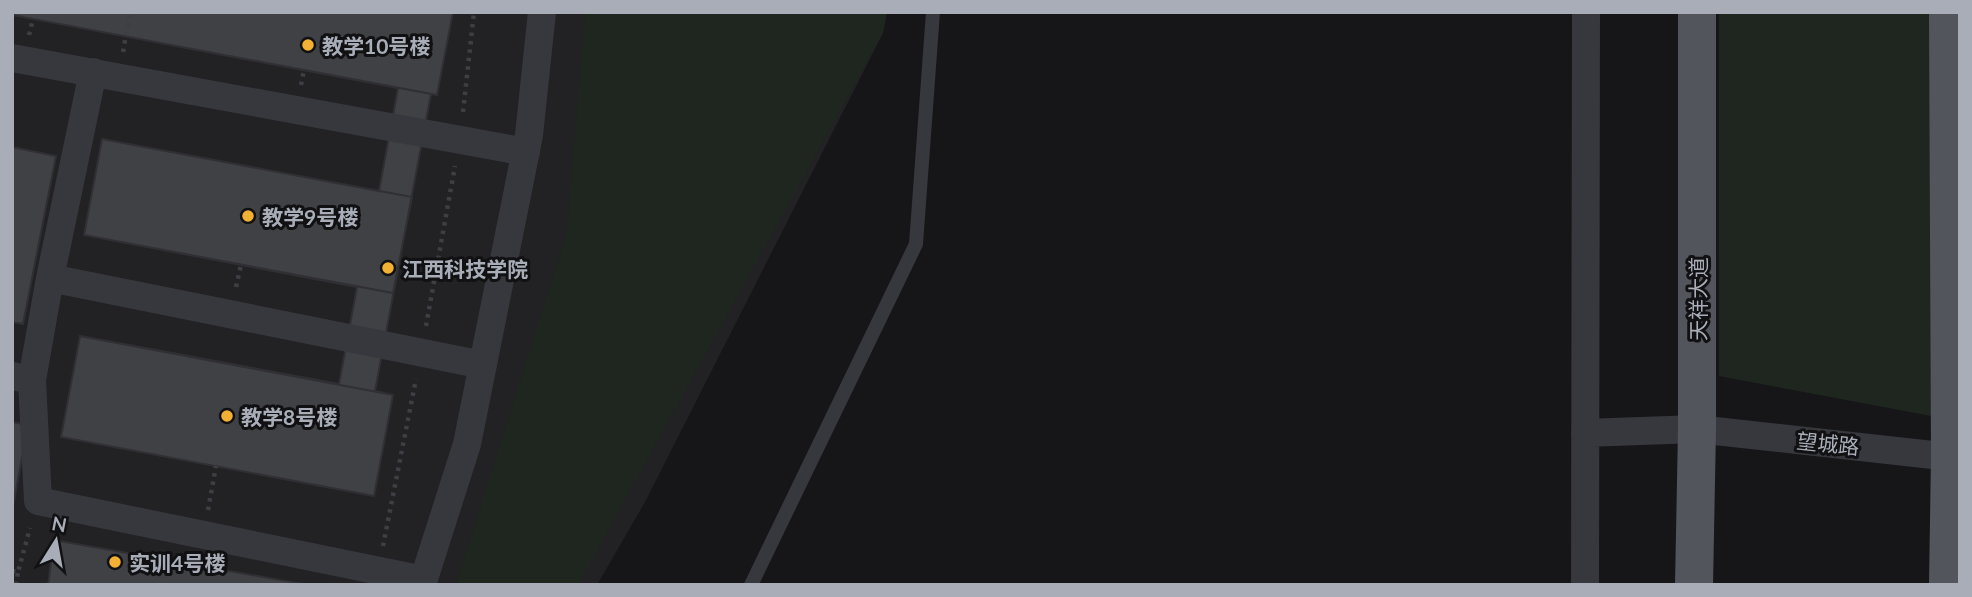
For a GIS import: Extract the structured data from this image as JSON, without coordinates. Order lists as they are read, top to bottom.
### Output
{
  "streets": {
    "main road": ["天祥大道"],
    "street": ["望城路"]
  },
  "crossings": [
    ["天祥大道", "望城路"]
  ],
  "places": [
    "教学10号楼",
    "教学9号楼",
    "江西科技学院",
    "教学8号楼",
    "实训4号楼"
  ],
  "north": "top"
}
